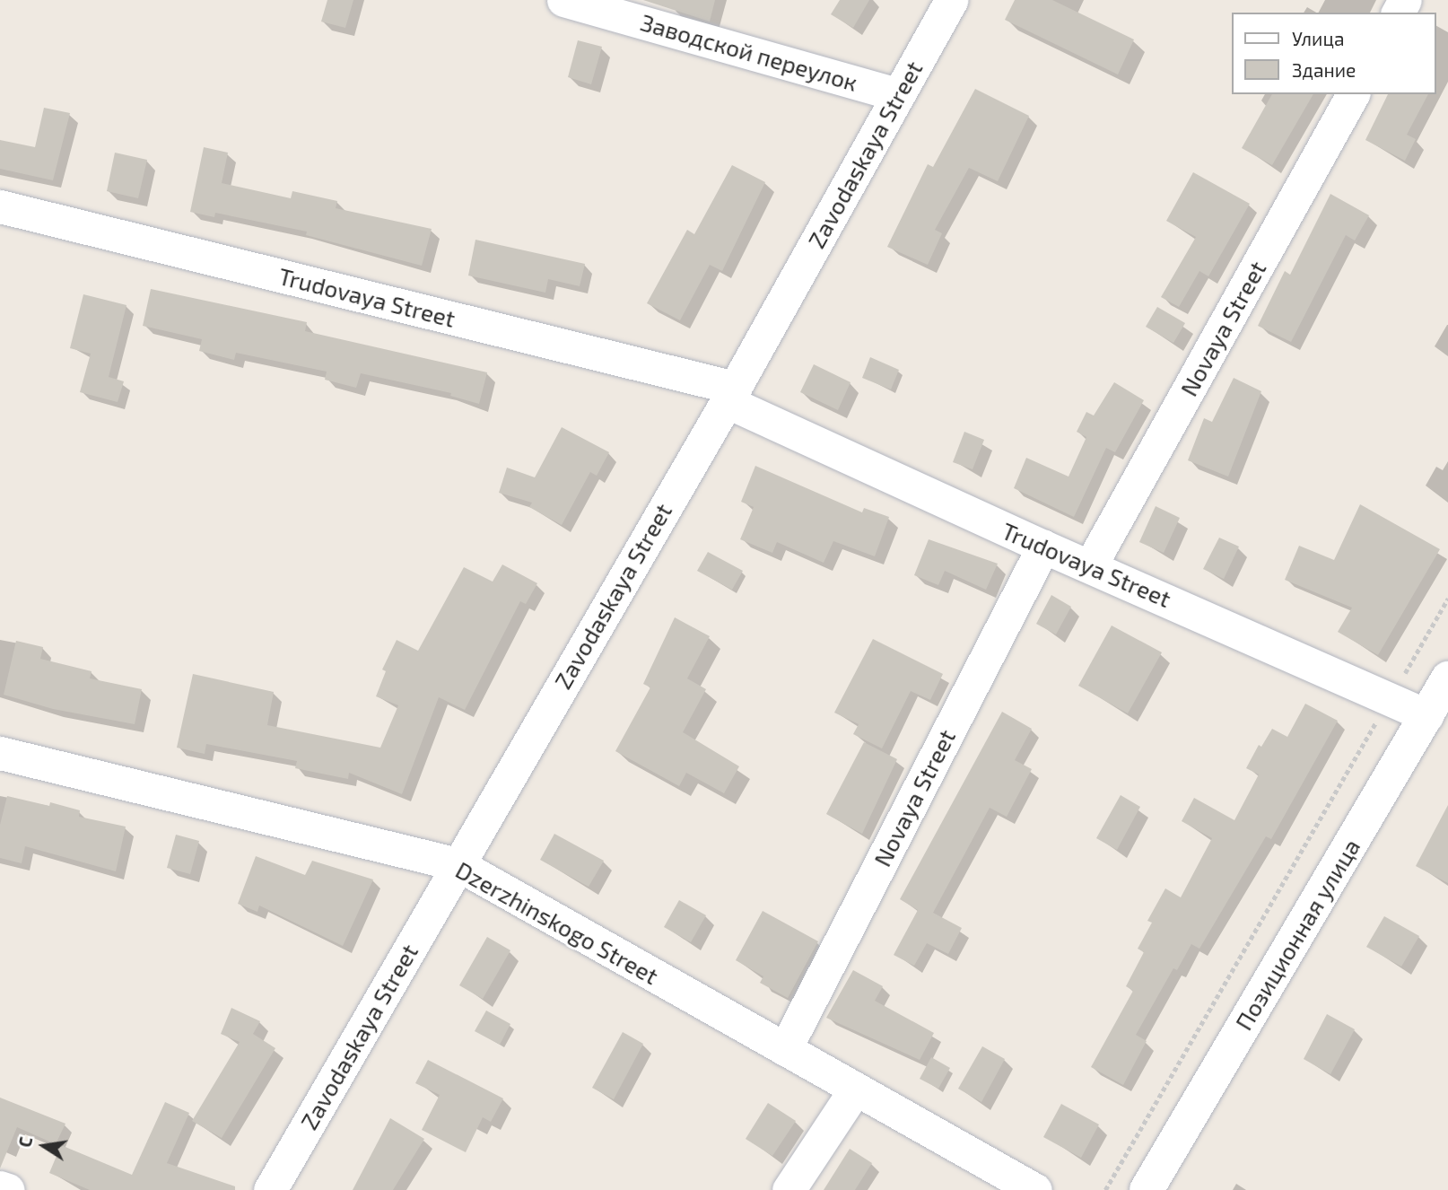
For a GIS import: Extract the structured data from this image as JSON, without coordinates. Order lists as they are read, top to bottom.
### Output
{
  "streets": {
    "street": [
      "Заводской переулок",
      "Zavodaskaya Street",
      "Trudovaya Street",
      "Novaya Street",
      "Dzerzhinskogo Street",
      "Позиционная улица"
    ]
  },
  "crossings": [
    ["Заводской переулок", "Zavodaskaya Street"],
    ["Zavodaskaya Street", "Trudovaya Street"],
    ["Zavodaskaya Street", "Dzerzhinskogo Street"],
    ["Trudovaya Street", "Novaya Street"],
    ["Trudovaya Street", "Позиционная улица"],
    ["Novaya Street", "Dzerzhinskogo Street"]
  ],
  "legend": ["Улица", "Здание"],
  "north": "left"
}
